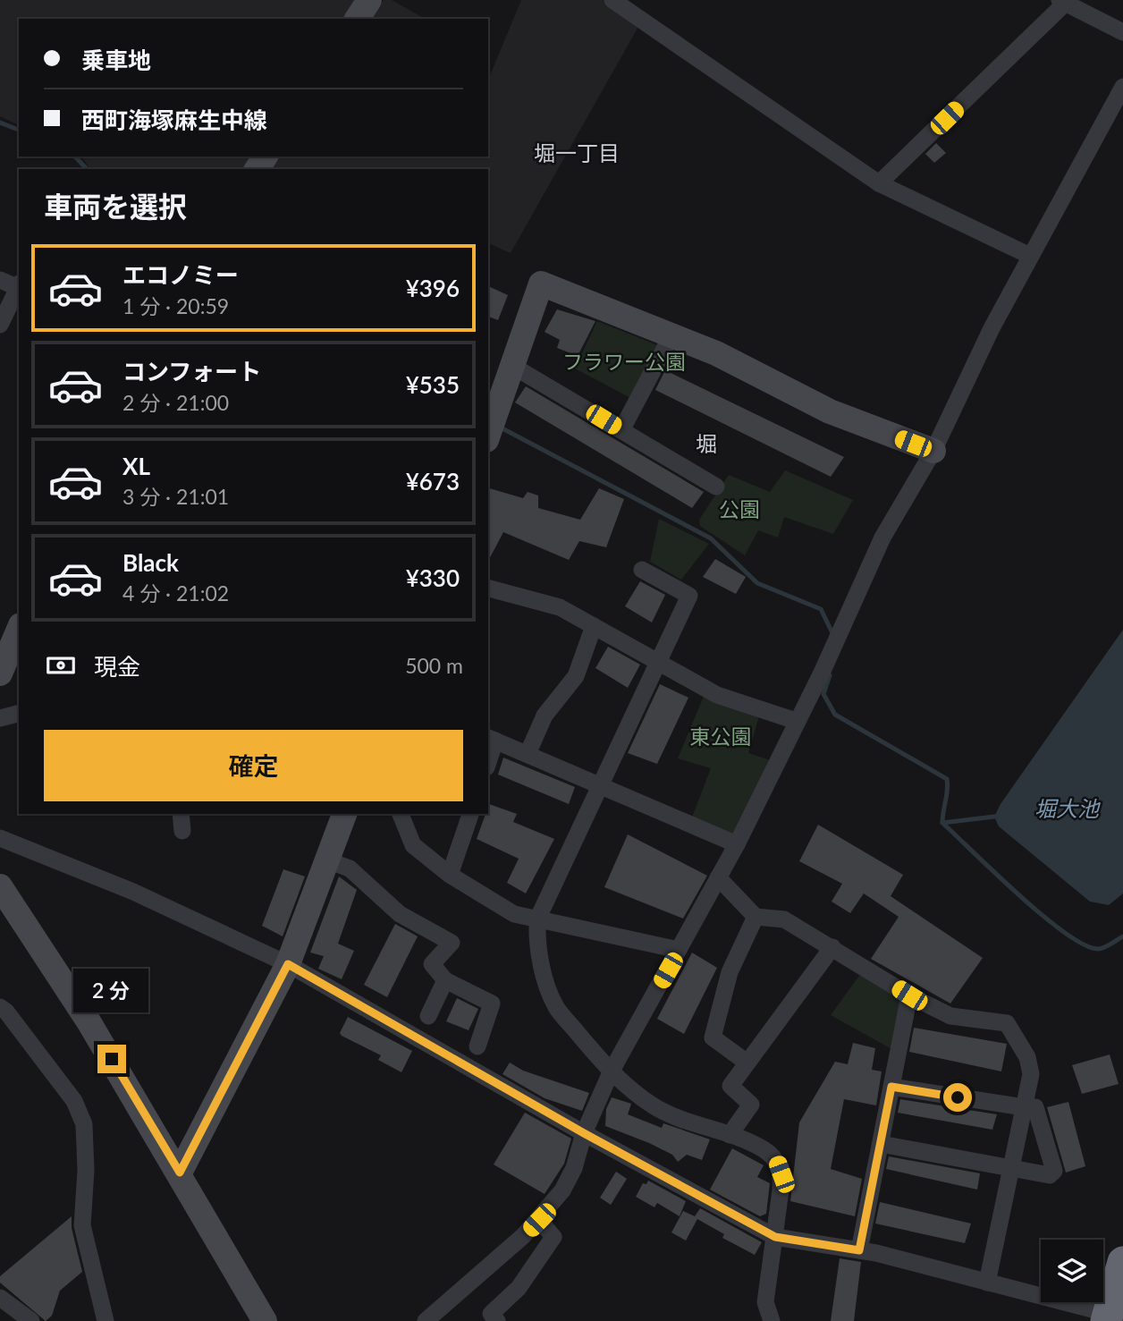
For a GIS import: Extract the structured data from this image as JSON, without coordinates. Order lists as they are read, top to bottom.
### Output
{
  "districts": ["堀一丁目", "堀"],
  "water": ["堀大池"],
  "parks": ["フラワー公園", "公園", "東公園"],
  "page": {
    "banner": ["乗車地", "西町海塚麻生中線"],
    "heading": "車両を選択",
    "list": [
      {
        "name": "エコノミー",
        "note": "1 分 · 20:59",
        "value": "¥396"
      },
      {
        "name": "コンフォート",
        "note": "2 分 · 21:00",
        "value": "¥535"
      },
      {
        "name": "XL",
        "note": "3 分 · 21:01",
        "value": "¥673"
      },
      {
        "name": "Black",
        "note": "4 分 · 21:02",
        "value": "¥330"
      }
    ],
    "pay": ["現金", "500 m"],
    "buttons": "確定",
    "bubble": "2 分"
  }
}
